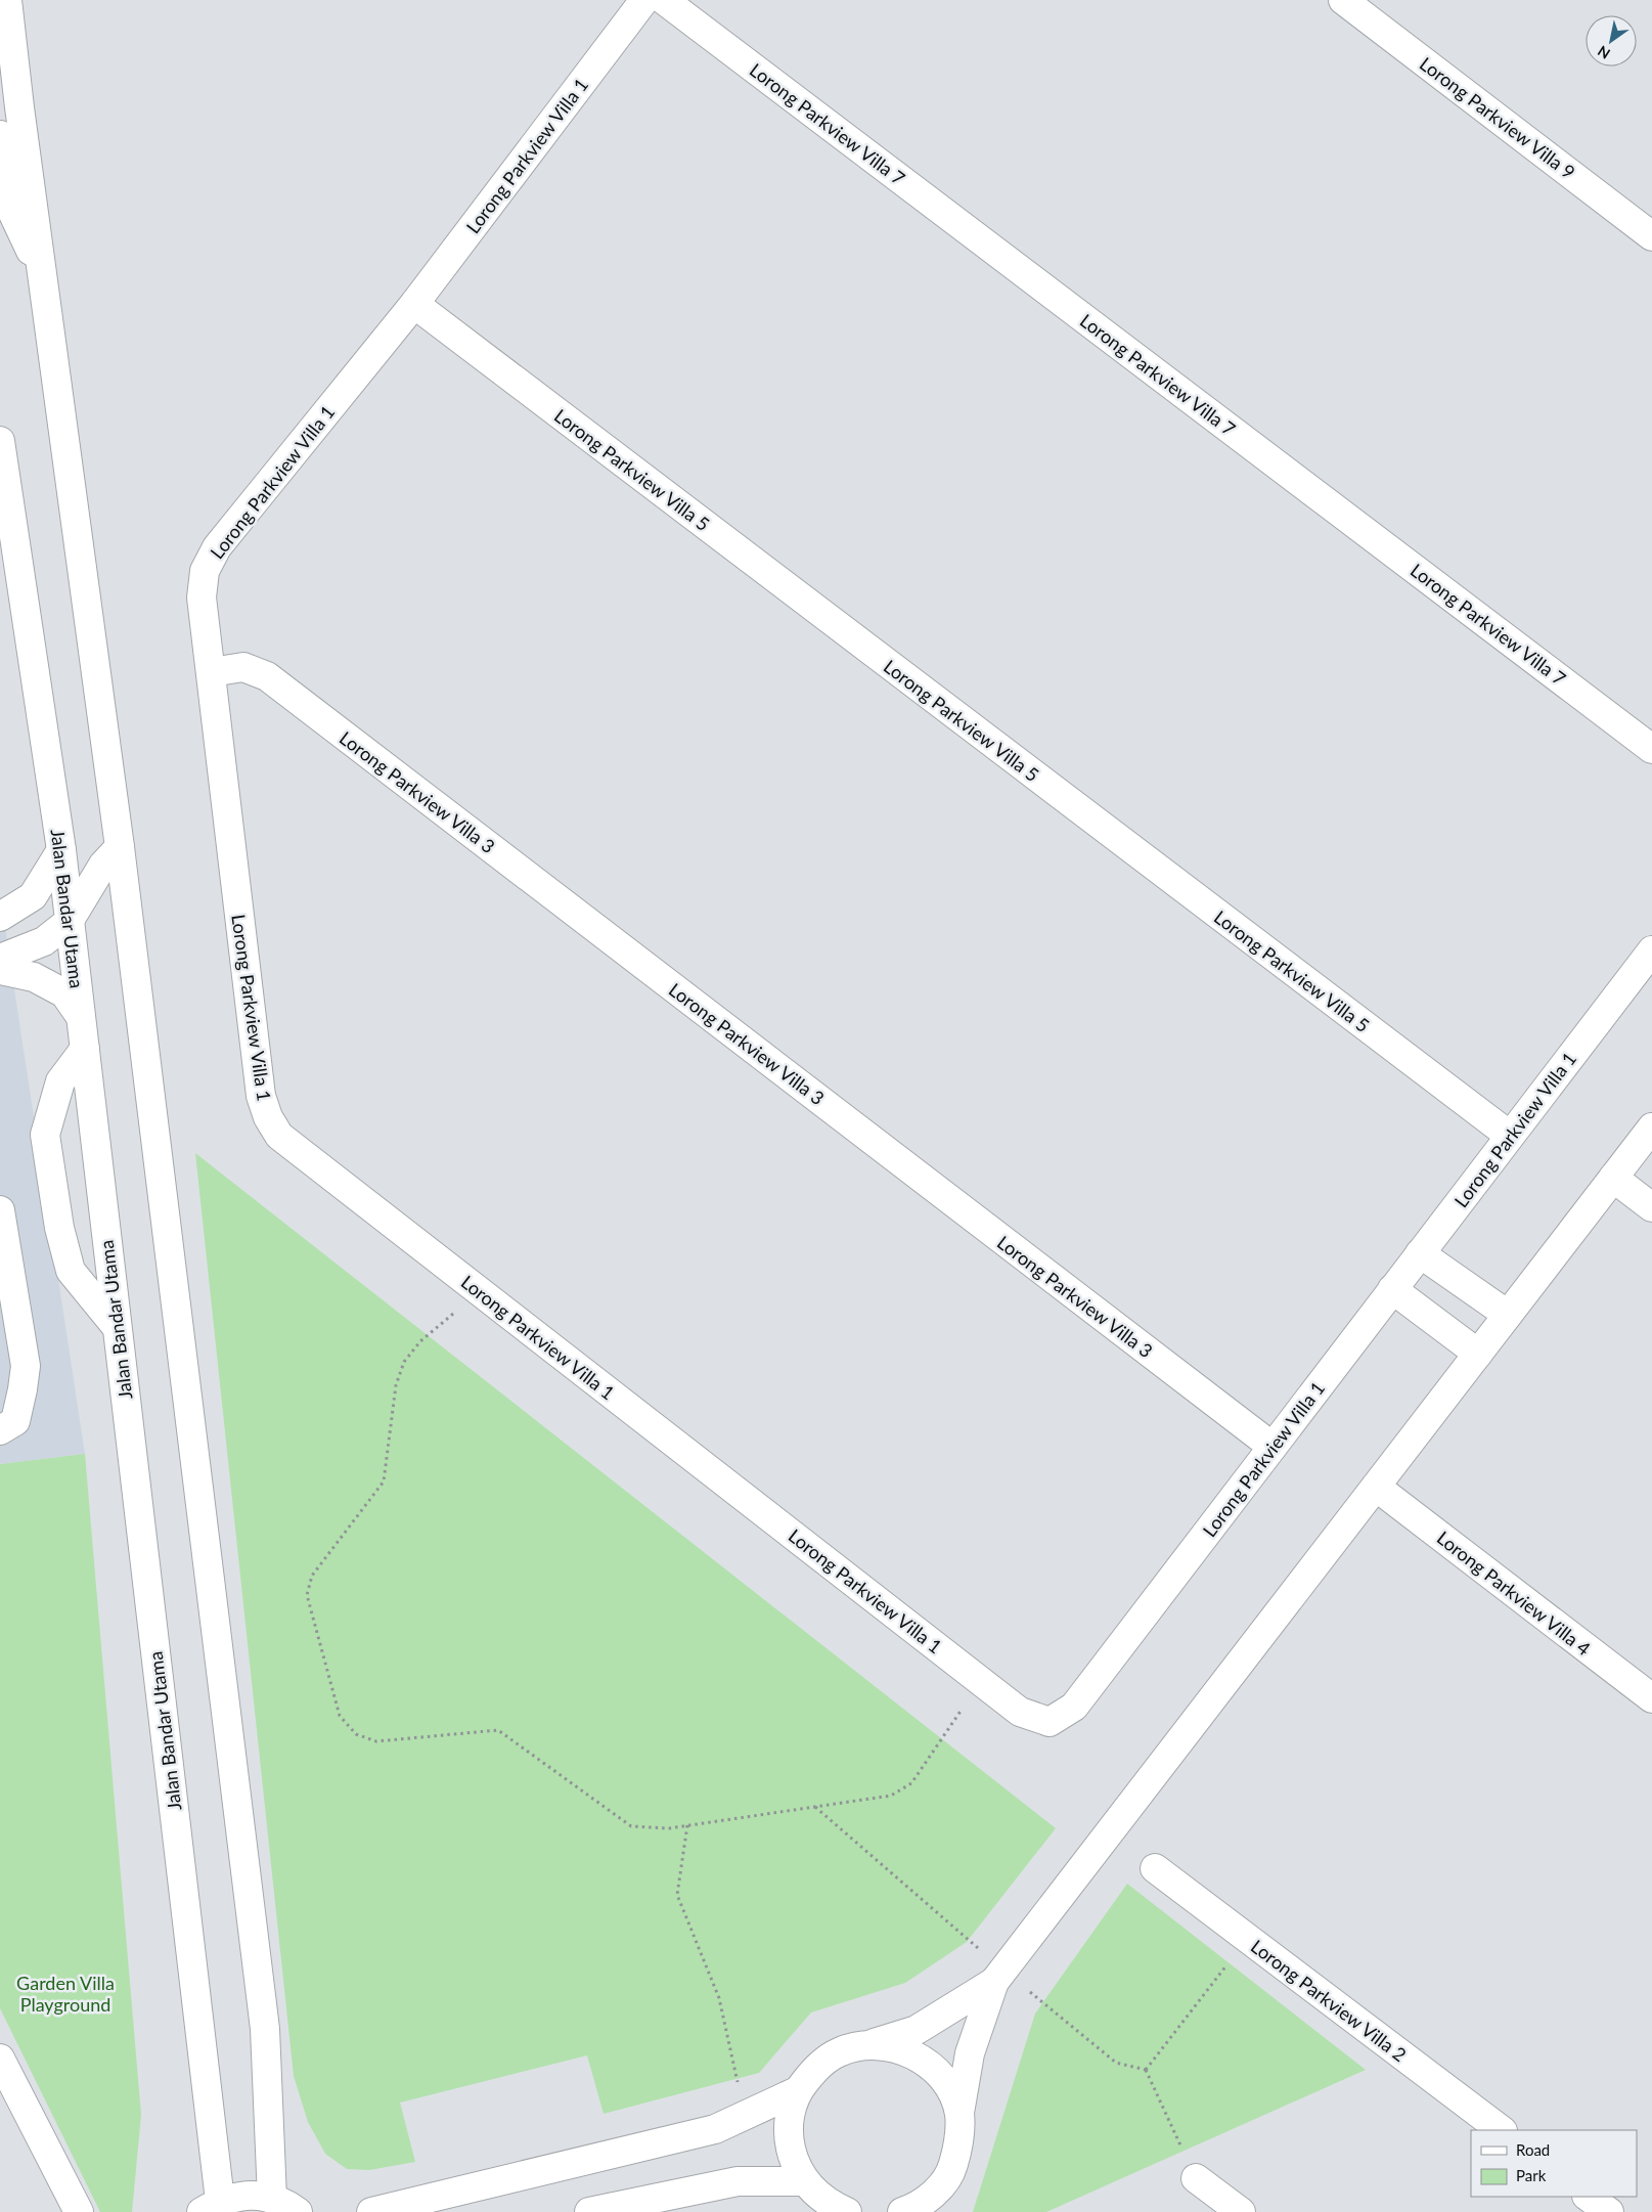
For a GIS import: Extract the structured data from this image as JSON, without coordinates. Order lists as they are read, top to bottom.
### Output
{
  "streets": {
    "street": [
      "Lorong Parkview Villa 9",
      "Lorong Parkview Villa 7",
      "Lorong Parkview Villa 1",
      "Lorong Parkview Villa 5",
      "Lorong Parkview Villa 3",
      "Jalan Bandar Utama",
      "Lorong Parkview Villa 4",
      "Lorong Parkview Villa 2"
    ]
  },
  "crossings": [
    ["Lorong Parkview Villa 1", "Lorong Parkview Villa 5"],
    ["Lorong Parkview Villa 1", "Lorong Parkview Villa 3"]
  ],
  "parks": ["Garden Villa Playground"],
  "legend": ["Road", "Park"],
  "north": "bottom left"
}
